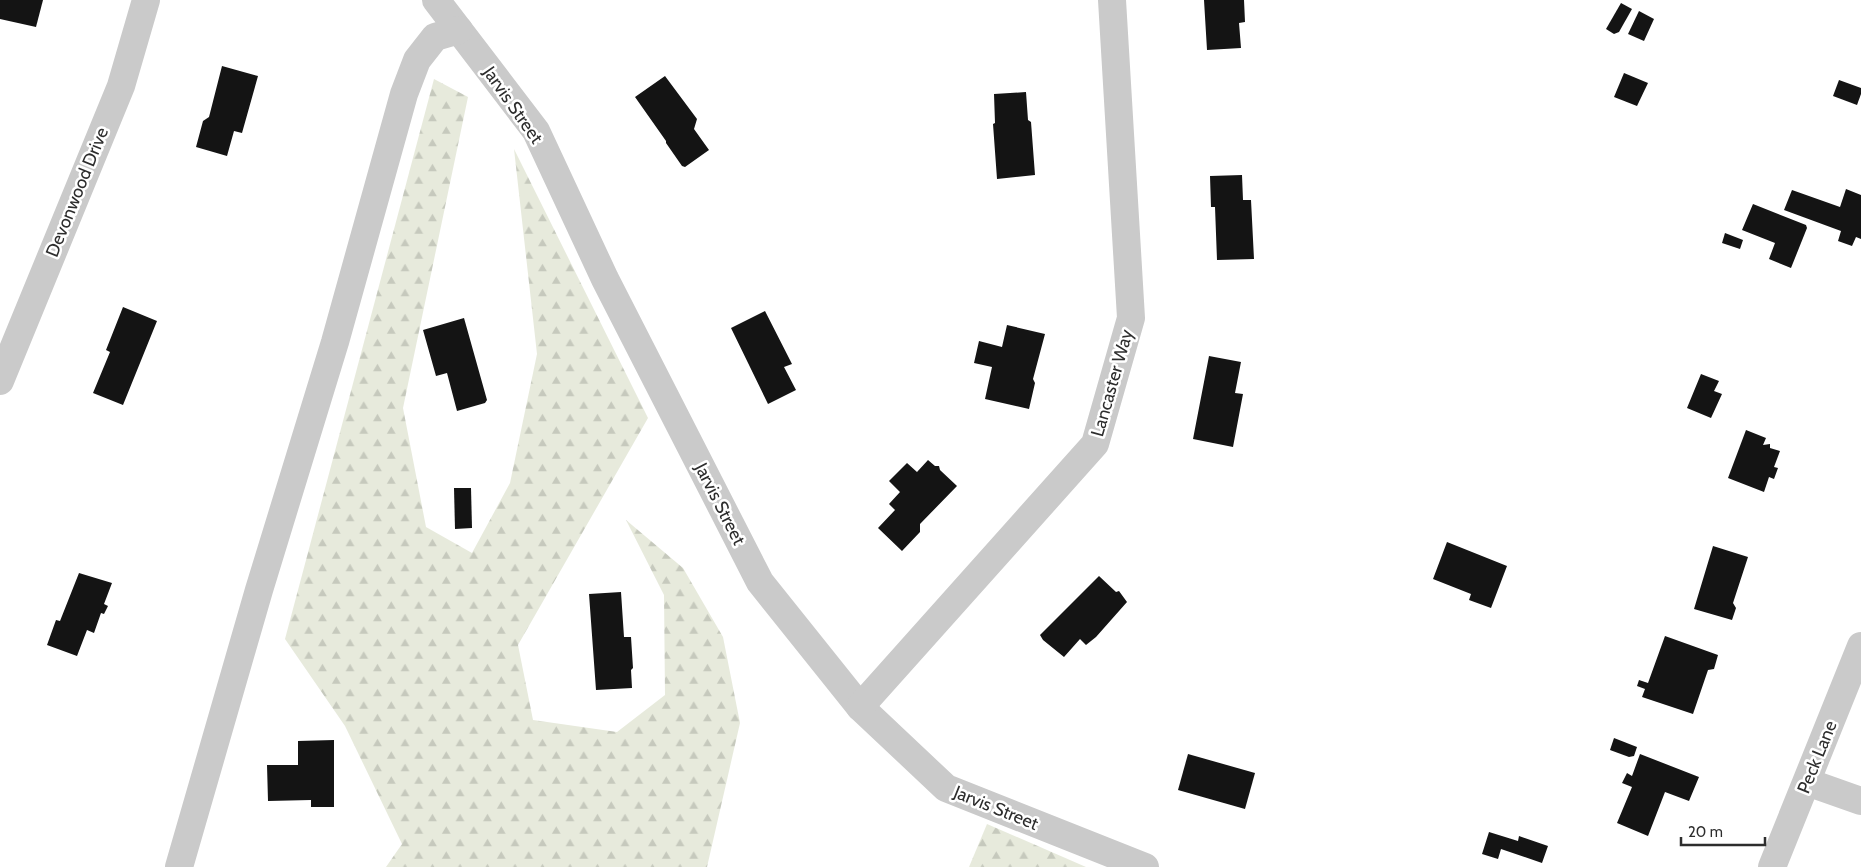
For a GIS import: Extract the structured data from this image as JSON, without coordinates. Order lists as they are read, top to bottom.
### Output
{
  "streets": {
    "street": [
      "Jarvis Street",
      "Devonwood Drive",
      "Lancaster Way",
      "Peck Lane"
    ]
  },
  "crossings": [
    ["Jarvis Street", "Lancaster Way"]
  ],
  "scale_bar": "20 m"
}
